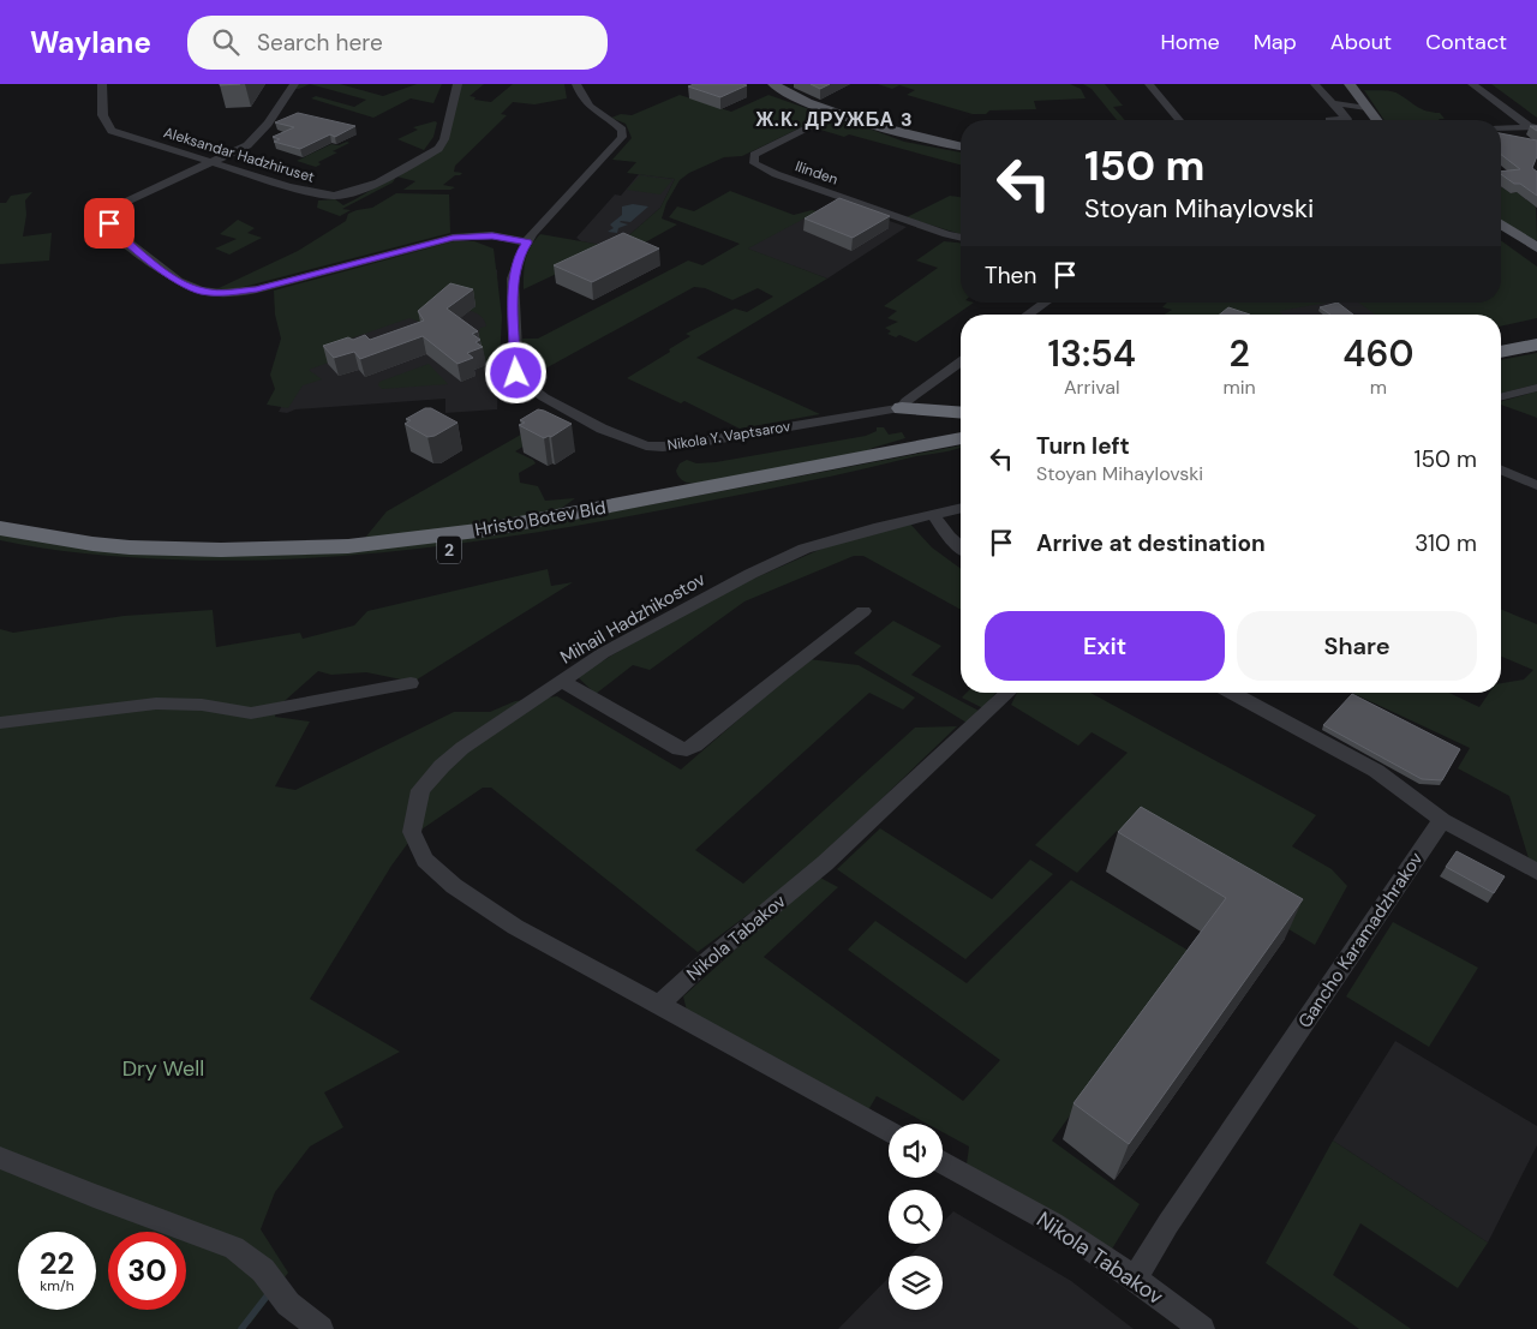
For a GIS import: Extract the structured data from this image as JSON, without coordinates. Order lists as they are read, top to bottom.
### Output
{
  "streets": {
    "highway": ["Hristo Botev Bld", "2"],
    "street": [
      "Aleksandar Hadzhiruset",
      "Ilinden",
      "Nikola Y. Vaptsarov",
      "Mihail Hadzhikostov",
      "Nikola Tabakov",
      "Gancho Karamadzhrakov"
    ]
  },
  "crossings": [
    ["Nikola Tabakov", "Gancho Karamadzhrakov"]
  ],
  "districts": ["Ж.К. ДРУЖБА 3"],
  "parks": ["Dry Well"],
  "page": {
    "header": "Waylane",
    "search": "Search here",
    "nav": [
      "Home",
      "Map",
      "About",
      "Contact"
    ],
    "turn": ["150 m", "Stoyan Mihaylovski"],
    "then": "Then",
    "eta": [
      "13:54",
      "Arrival",
      "2",
      "min",
      "460",
      "m"
    ],
    "list": [
      {
        "name": "Turn left",
        "note": "Stoyan Mihaylovski",
        "value": "150 m"
      },
      {
        "name": "Arrive at destination",
        "value": "310 m"
      }
    ],
    "buttons": ["Exit", "Share"],
    "speed": "22 km/h",
    "limit": "30"
  }
}
